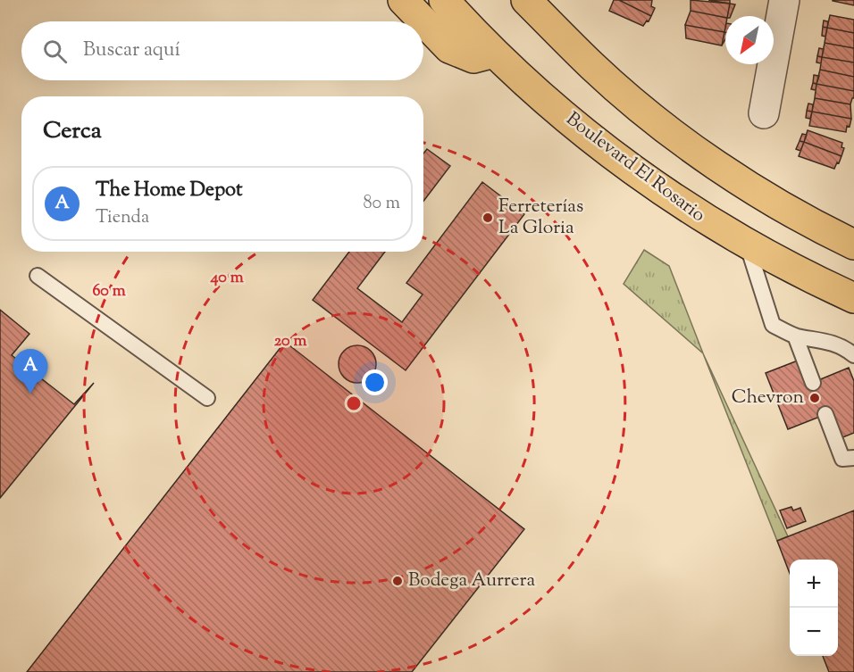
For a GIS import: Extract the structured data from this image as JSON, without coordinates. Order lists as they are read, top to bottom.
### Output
{
  "streets": {
    "main road": ["Boulevard El Rosario"]
  },
  "places": ["Ferreterías La Gloria", "Chevron", "Bodega Aurrera"],
  "north": "bottom left",
  "page": {
    "search": "Buscar aquí",
    "heading": "Cerca",
    "list": [
      {
        "mark": "A",
        "name": "The Home Depot",
        "note": "Tienda",
        "value": "80 m"
      }
    ],
    "pins": "A",
    "map_buttons": ["+", "−"]
  },
  "rings": ["40 m", "60 m", "20 m"]
}
